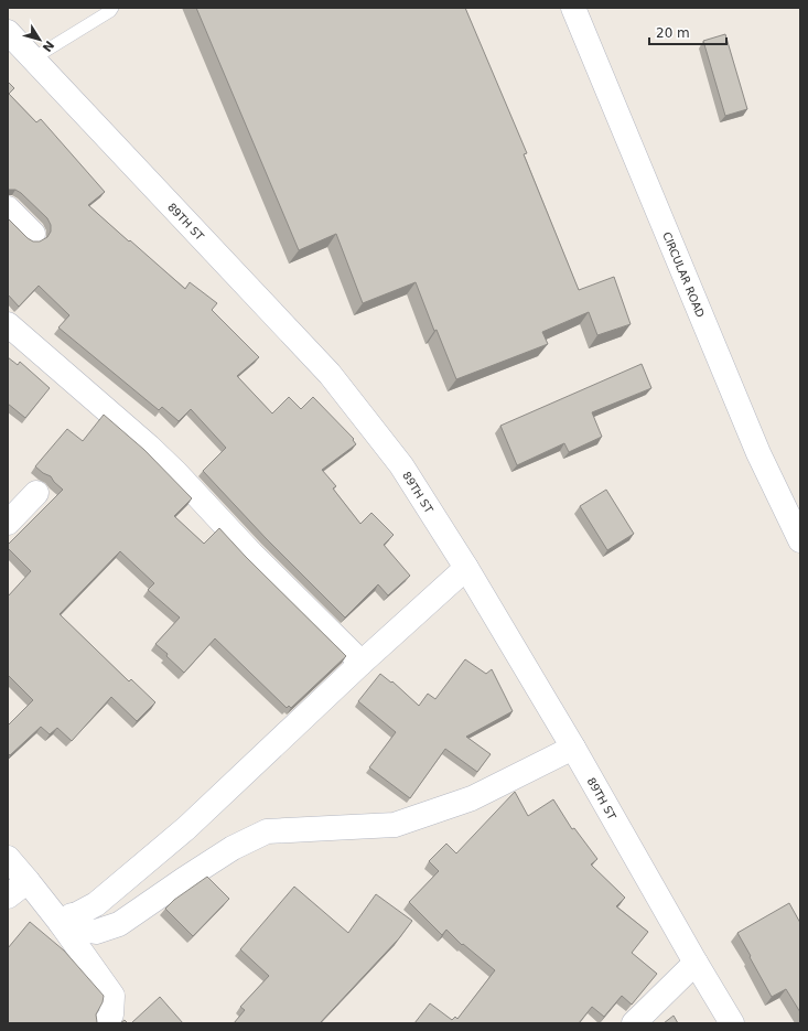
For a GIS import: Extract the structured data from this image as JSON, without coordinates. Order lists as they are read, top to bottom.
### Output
{
  "streets": {
    "street": ["89TH ST", "CIRCULAR ROAD"]
  },
  "scale_bar": "20 m",
  "north": "bottom right"
}
